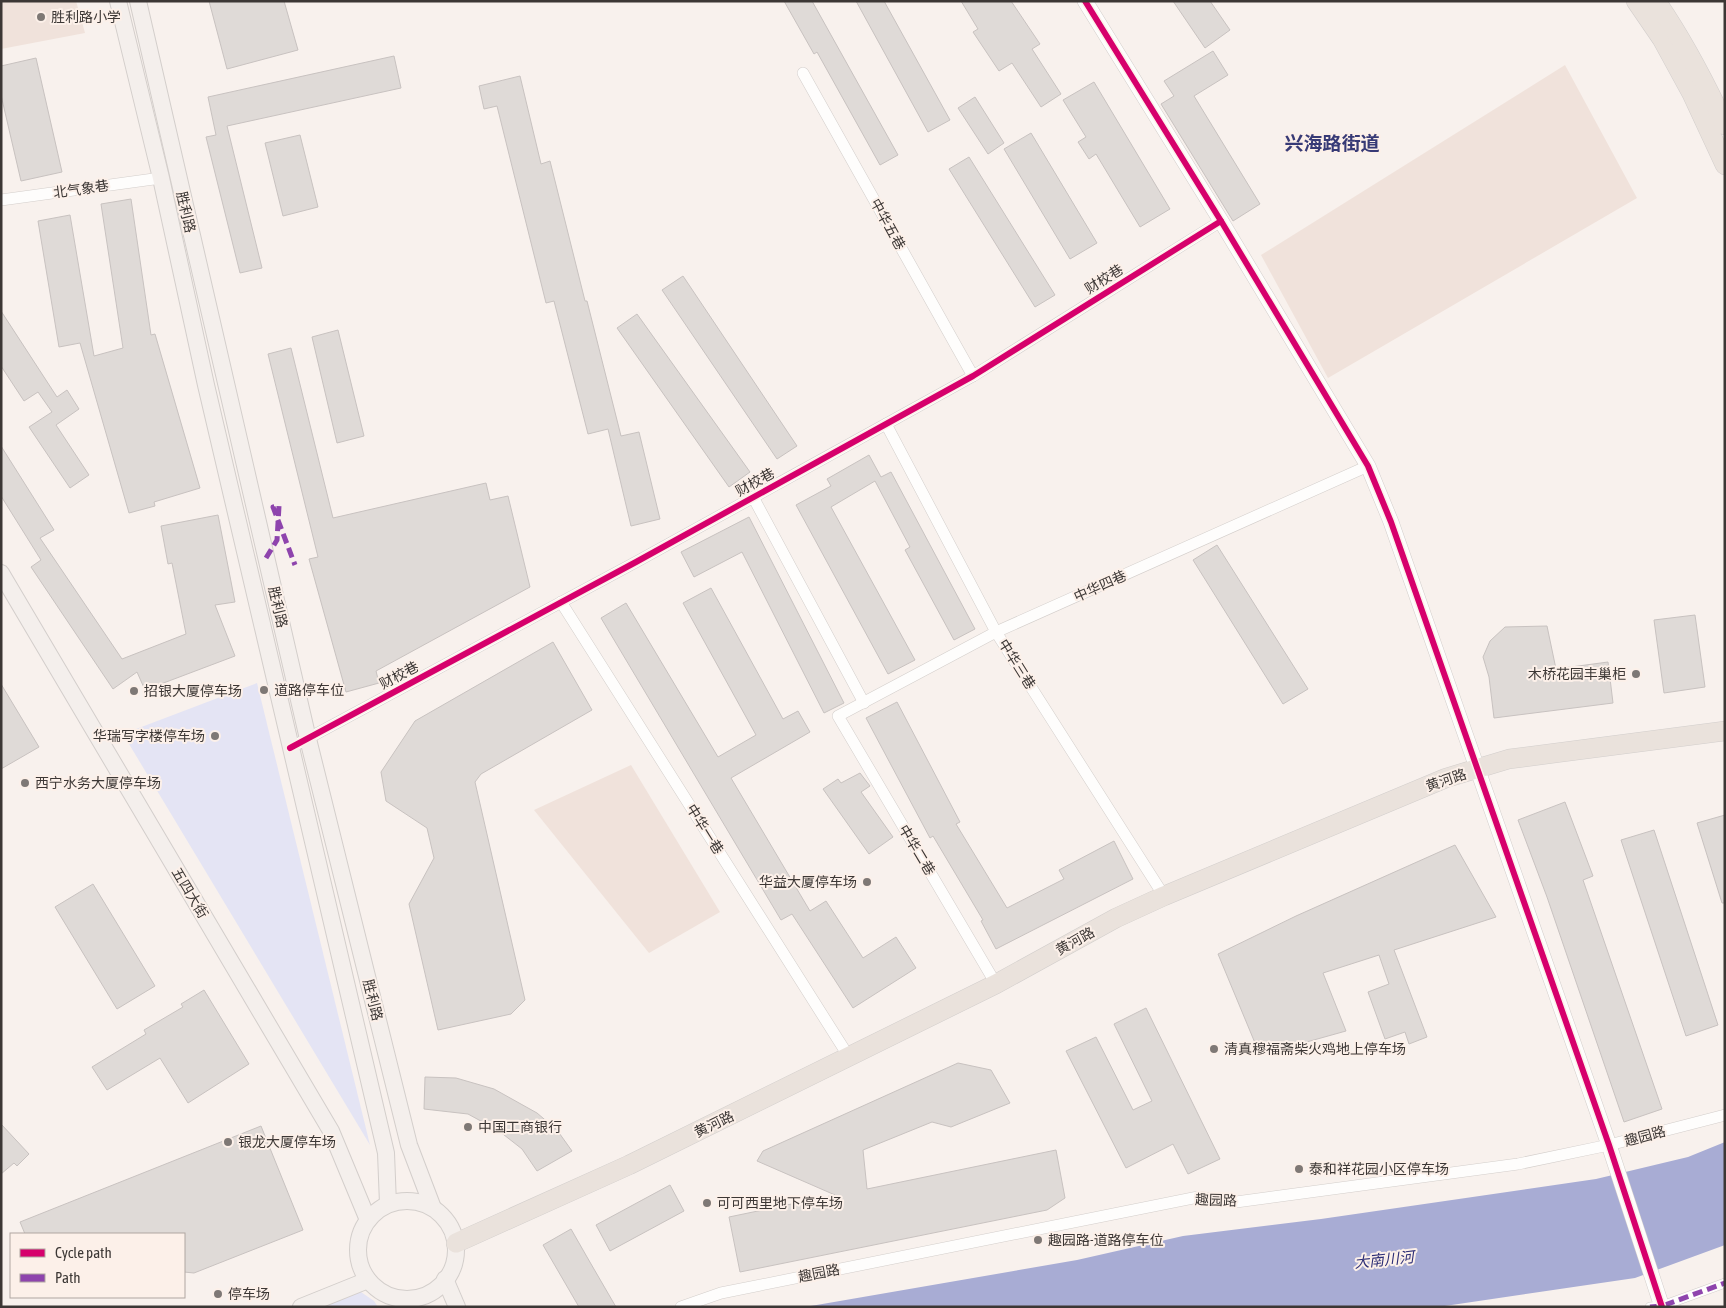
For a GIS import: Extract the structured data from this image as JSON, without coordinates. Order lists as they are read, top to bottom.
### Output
{
  "streets": {
    "main road": ["胜利路", "黄河路", "五四大街"],
    "street": [
      "北气象巷",
      "中华五巷",
      "财校巷",
      "中华四巷",
      "中华三巷",
      "中华一巷",
      "中华二巷",
      "趣园路"
    ]
  },
  "crossings": [
    ["北气象巷", "胜利路"],
    ["胜利路", "财校巷"],
    ["胜利路", "黄河路"],
    ["胜利路", "五四大街"],
    ["中华五巷", "财校巷"],
    ["财校巷", "中华三巷"],
    ["财校巷", "中华一巷"],
    ["中华四巷", "中华三巷"],
    ["中华四巷", "中华二巷"],
    ["中华三巷", "黄河路"],
    ["黄河路", "中华一巷"],
    ["黄河路", "中华二巷"],
    ["黄河路", "五四大街"]
  ],
  "districts": ["兴海路街道"],
  "water": ["大南川河"],
  "places": [
    "胜利路小学",
    "木桥花园丰巢柜",
    "道路停车位",
    "招银大厦停车场",
    "华瑞写字楼停车场",
    "西宁水务大厦停车场",
    "华益大厦停车场",
    "清真穆福斋柴火鸡地上停车场",
    "中国工商银行",
    "银龙大厦停车场",
    "泰和祥花园小区停车场",
    "可可西里地下停车场",
    "趣园路-道路停车位",
    "停车场"
  ],
  "legend": ["Cycle path", "Path"]
}
